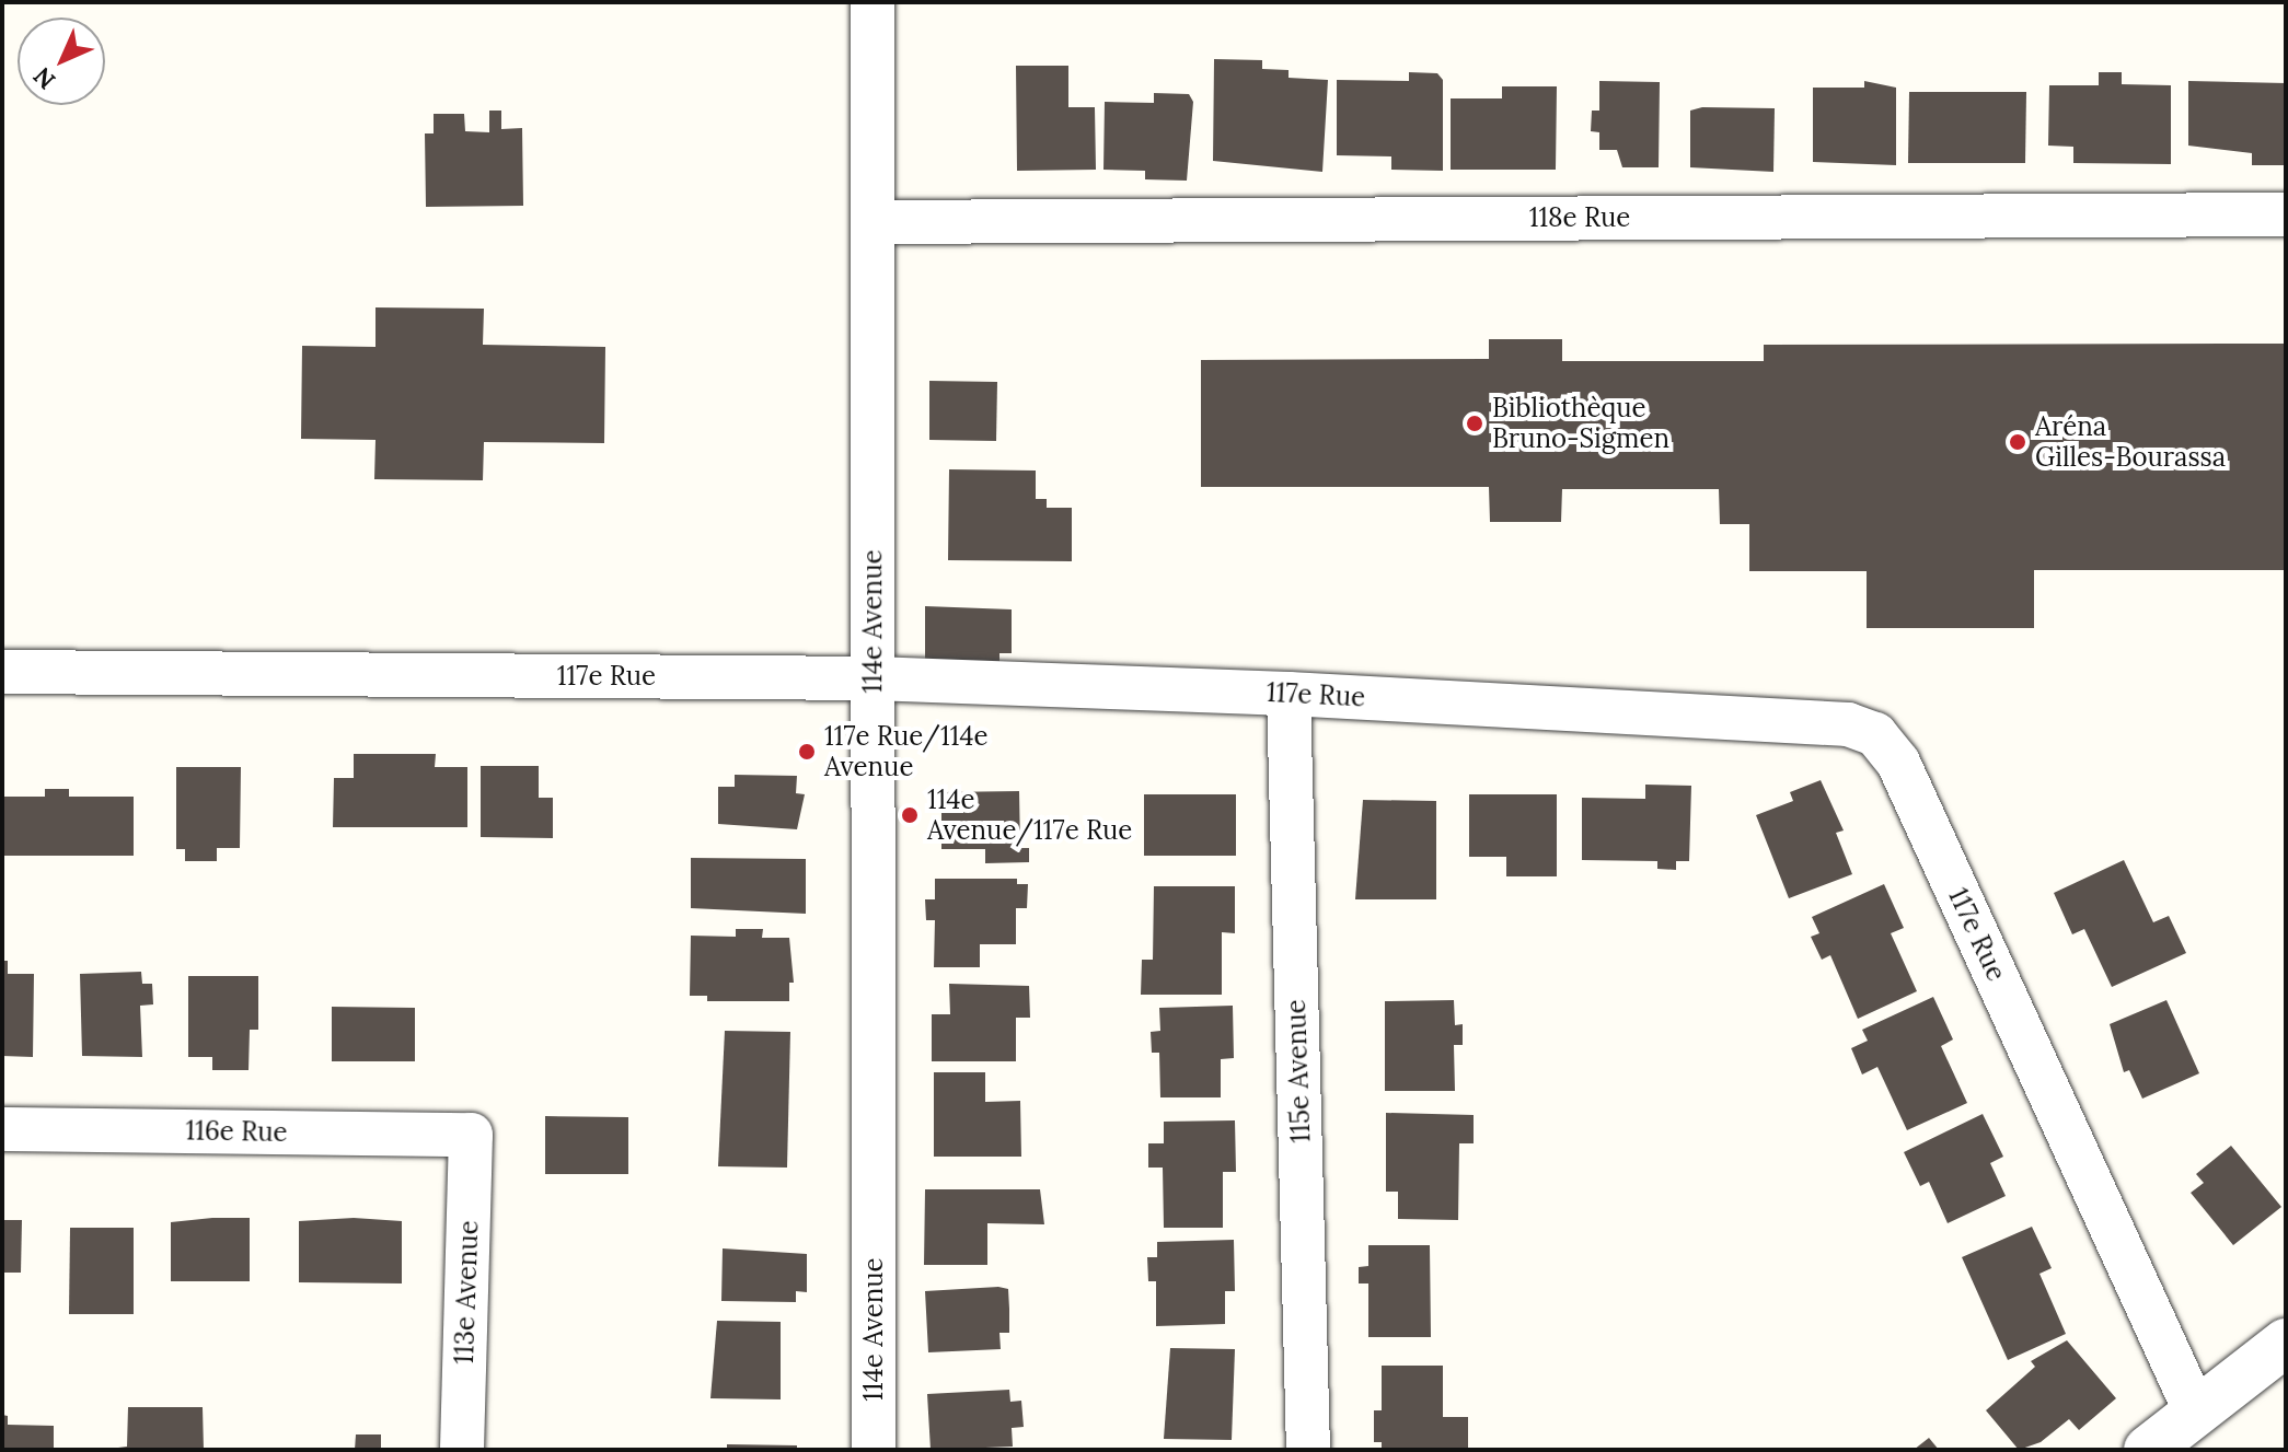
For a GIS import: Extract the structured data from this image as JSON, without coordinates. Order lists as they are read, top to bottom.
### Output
{
  "streets": {
    "street": [
      "118e Rue",
      "114e Avenue",
      "117e Rue",
      "115e Avenue",
      "116e Rue",
      "113e Avenue"
    ]
  },
  "crossings": [
    ["118e Rue", "114e Avenue"],
    ["114e Avenue", "117e Rue"],
    ["117e Rue", "115e Avenue"],
    ["116e Rue", "113e Avenue"]
  ],
  "places": [
    "Bibliothèque Bruno-Sigmen",
    "Aréna Gilles-Bourassa",
    "117e Rue/114e Avenue",
    "114e Avenue/117e Rue"
  ],
  "north": "bottom left"
}
